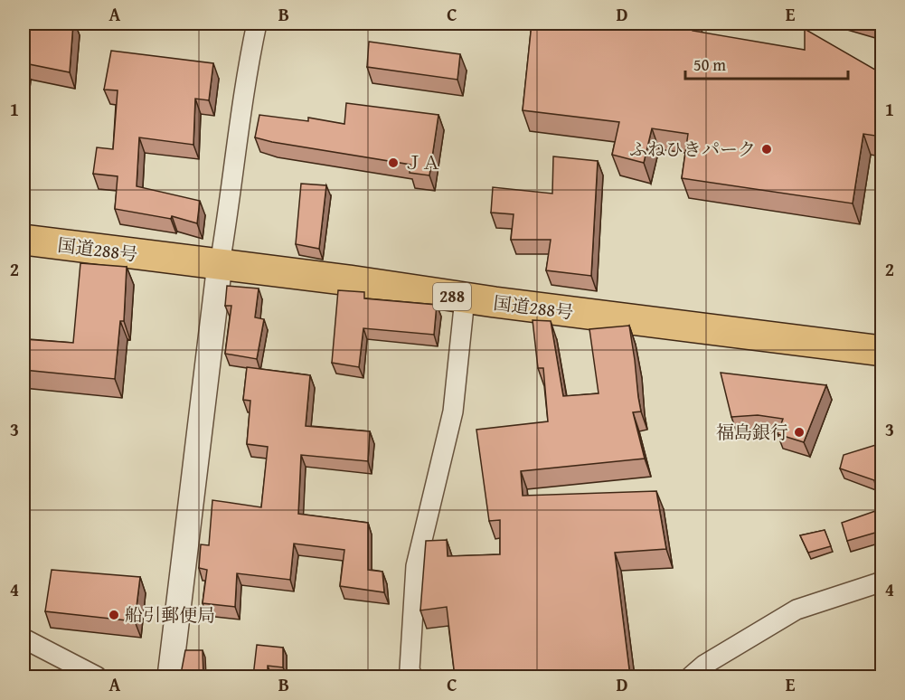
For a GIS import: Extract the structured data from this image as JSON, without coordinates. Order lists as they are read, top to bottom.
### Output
{
  "streets": {
    "highway": ["国道288号", "288"]
  },
  "places": [
    "ふねひきパーク",
    "ＪＡ",
    "福島銀行",
    "船引郵便局"
  ],
  "scale_bar": "50 m",
  "grid": {
    "columns": [
      "A",
      "B",
      "C",
      "D",
      "E"
    ],
    "rows": [
      "1",
      "2",
      "3",
      "4"
    ]
  }
}
